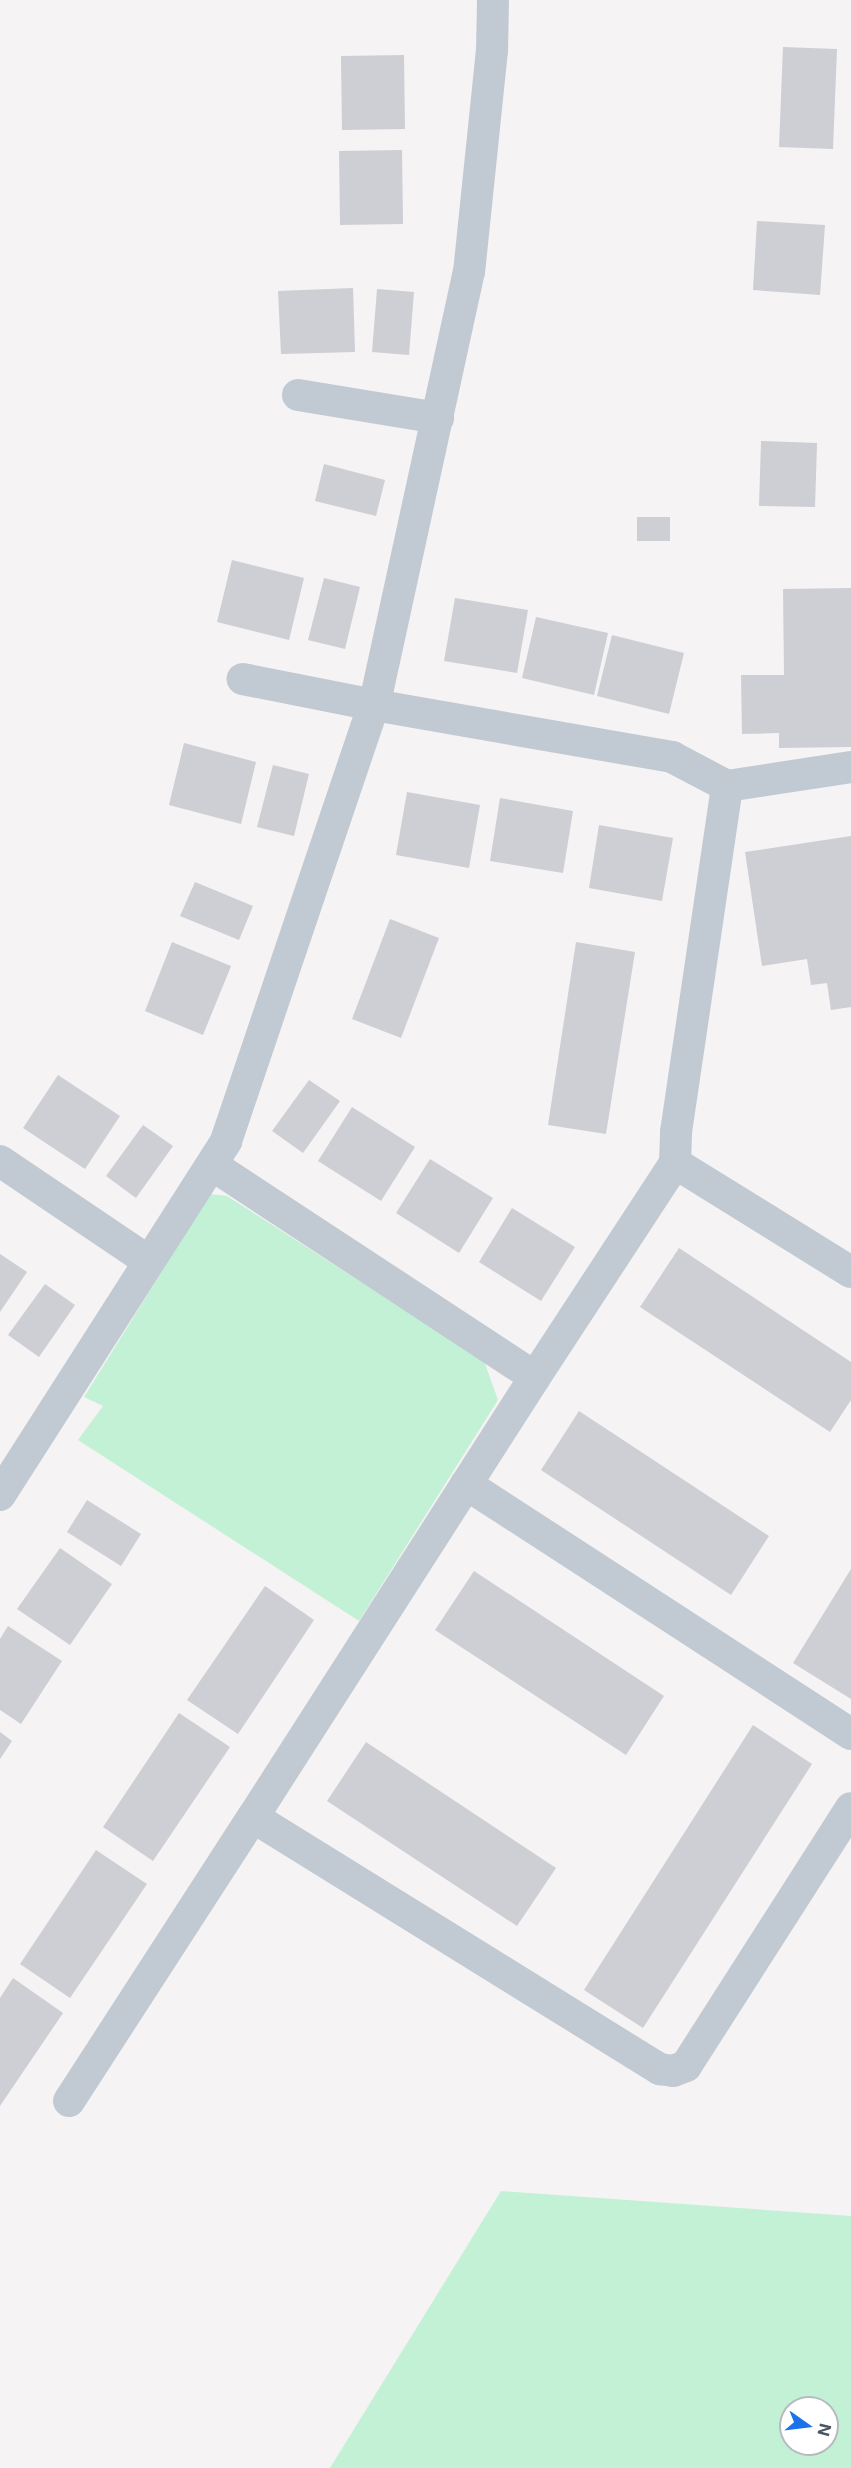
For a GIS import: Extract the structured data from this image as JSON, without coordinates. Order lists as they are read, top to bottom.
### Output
{
  "north": "right"
}
